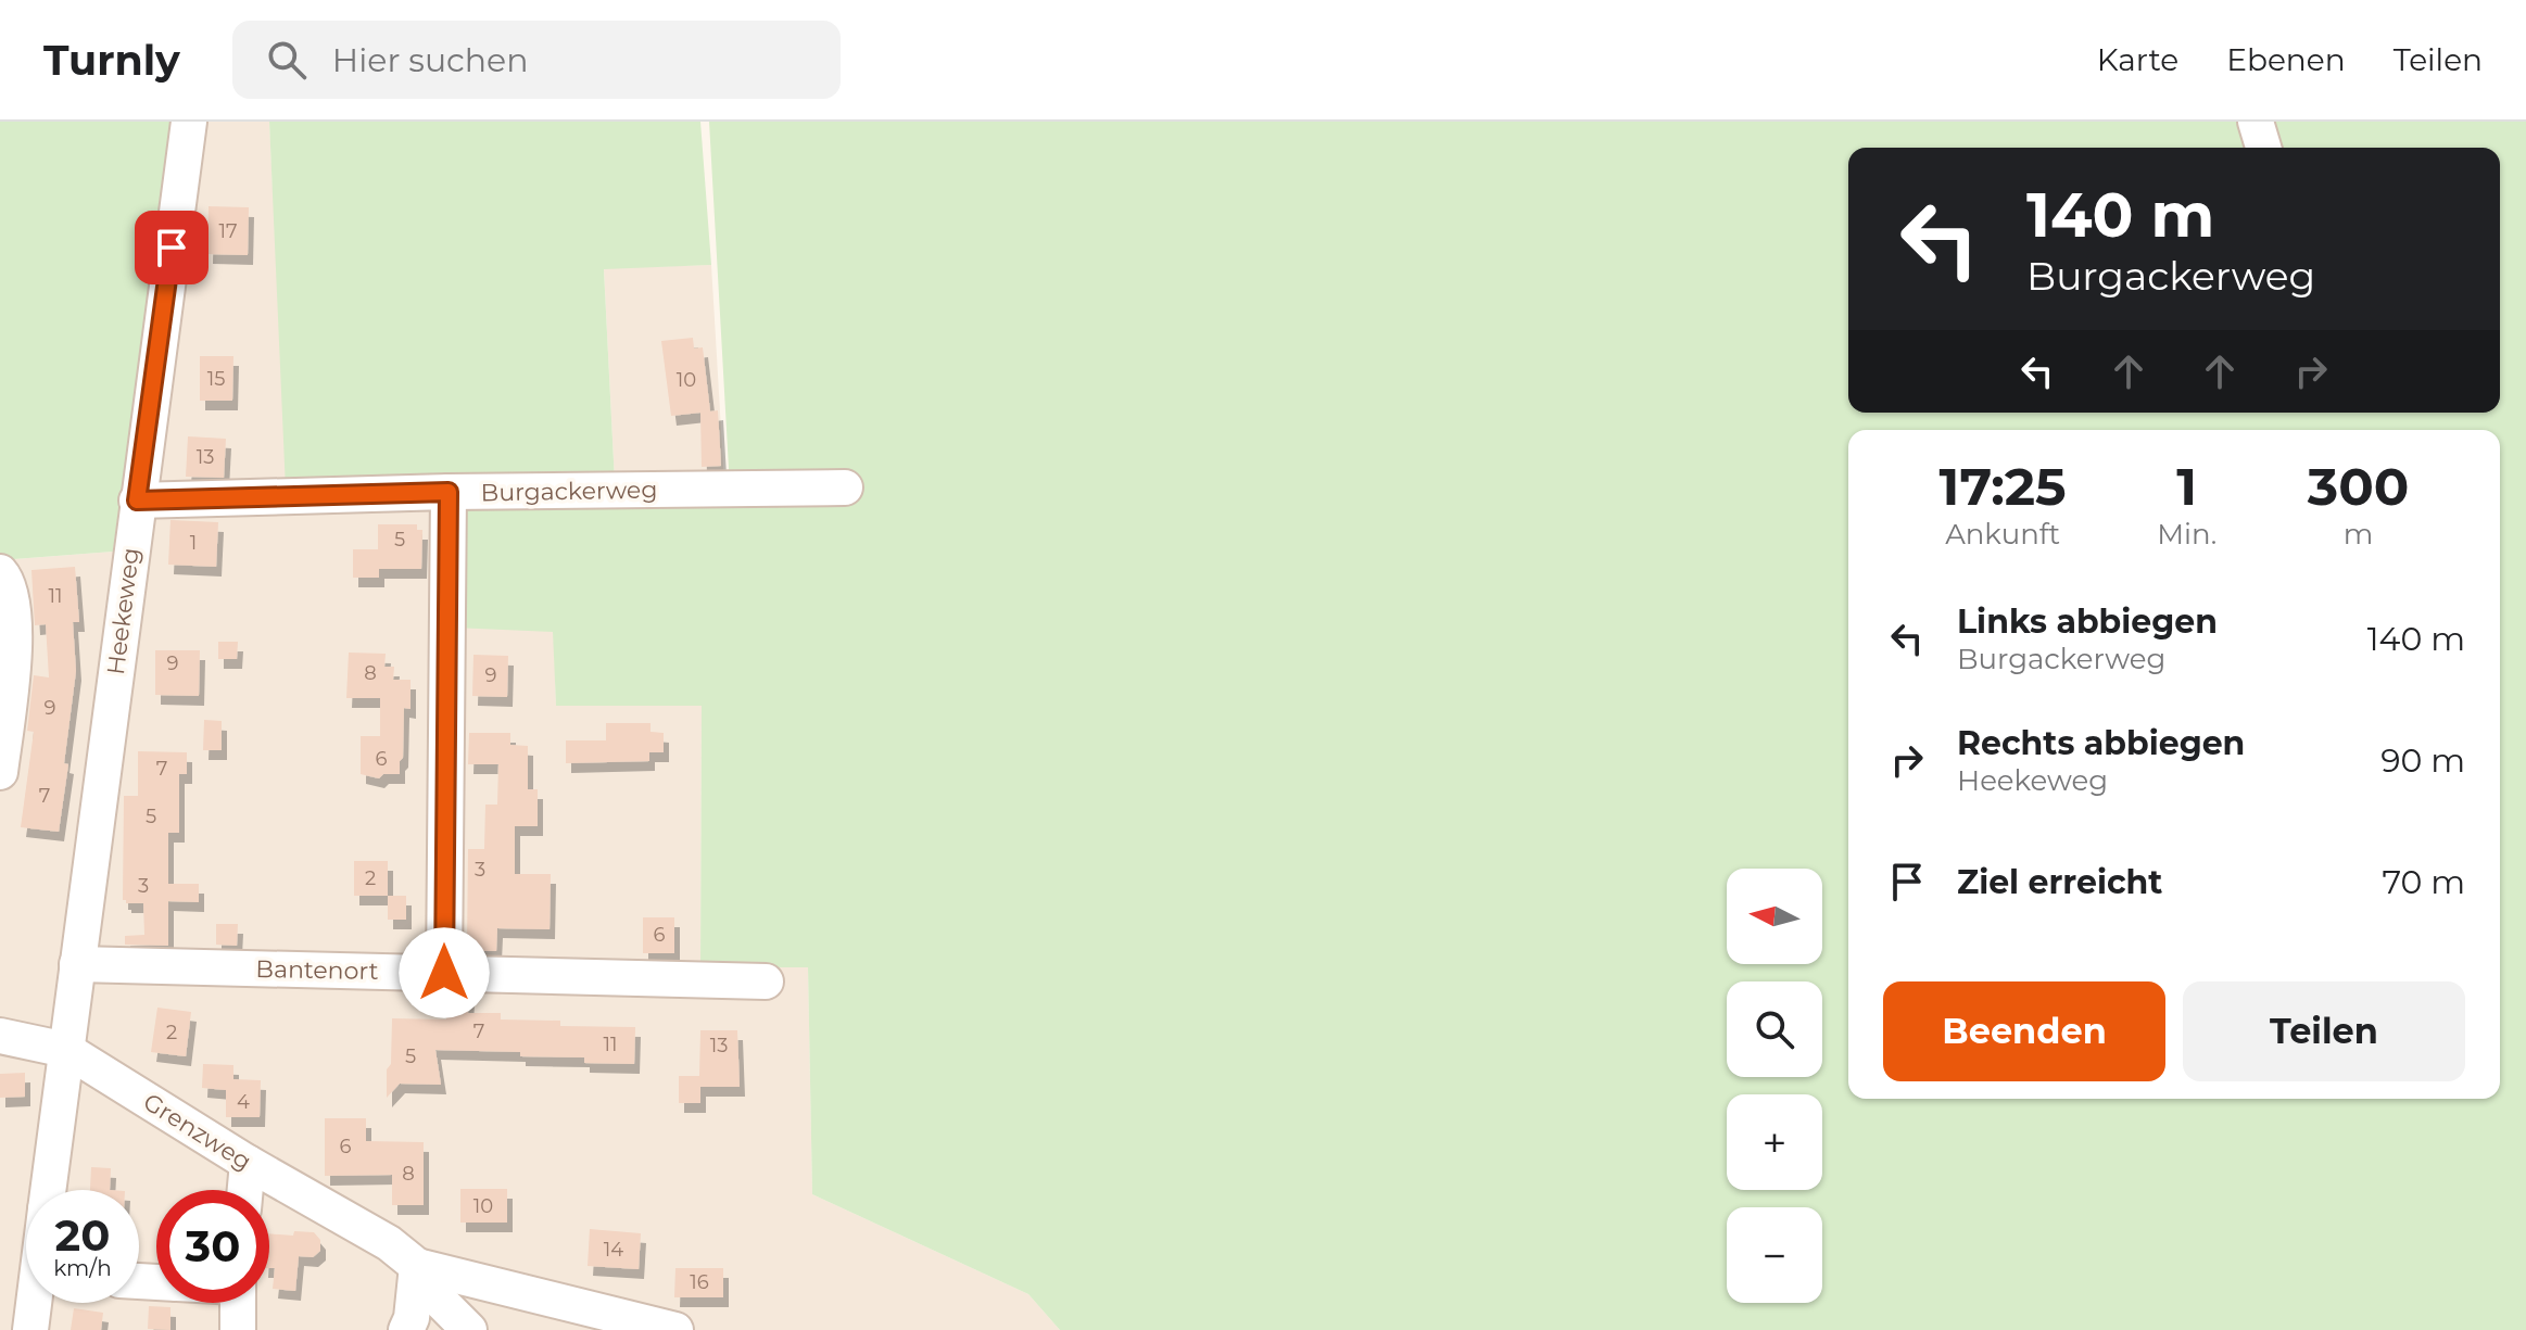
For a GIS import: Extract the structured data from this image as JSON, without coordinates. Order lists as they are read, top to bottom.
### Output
{
  "streets": {
    "street": [
      "Burgackerweg",
      "Heekeweg",
      "Bantenort",
      "Grenzweg"
    ]
  },
  "crossings": [
    ["Burgackerweg", "Heekeweg"],
    ["Heekeweg", "Bantenort"],
    ["Heekeweg", "Grenzweg"]
  ],
  "house_numbers": [
    "17",
    "15",
    "10",
    "13",
    "5",
    "1",
    "11",
    "9",
    "8",
    "9",
    "9",
    "6",
    "7",
    "7",
    "5",
    "3",
    "2",
    "3",
    "6",
    "7",
    "2",
    "11",
    "13",
    "5",
    "4",
    "6",
    "8",
    "10",
    "14",
    "16"
  ],
  "north": "left",
  "page": {
    "header": "Turnly",
    "search": "Hier suchen",
    "nav": ["Karte", "Ebenen", "Teilen"],
    "turn": ["140 m", "Burgackerweg"],
    "eta": [
      "17:25",
      "Ankunft",
      "1",
      "Min.",
      "300",
      "m"
    ],
    "list": [
      {
        "name": "Links abbiegen",
        "note": "Burgackerweg",
        "value": "140 m"
      },
      {
        "name": "Rechts abbiegen",
        "note": "Heekeweg",
        "value": "90 m"
      },
      {
        "name": "Ziel erreicht",
        "value": "70 m"
      }
    ],
    "map_buttons": ["+", "−"],
    "buttons": ["Beenden", "Teilen"],
    "speed": "20 km/h",
    "limit": "30"
  }
}
